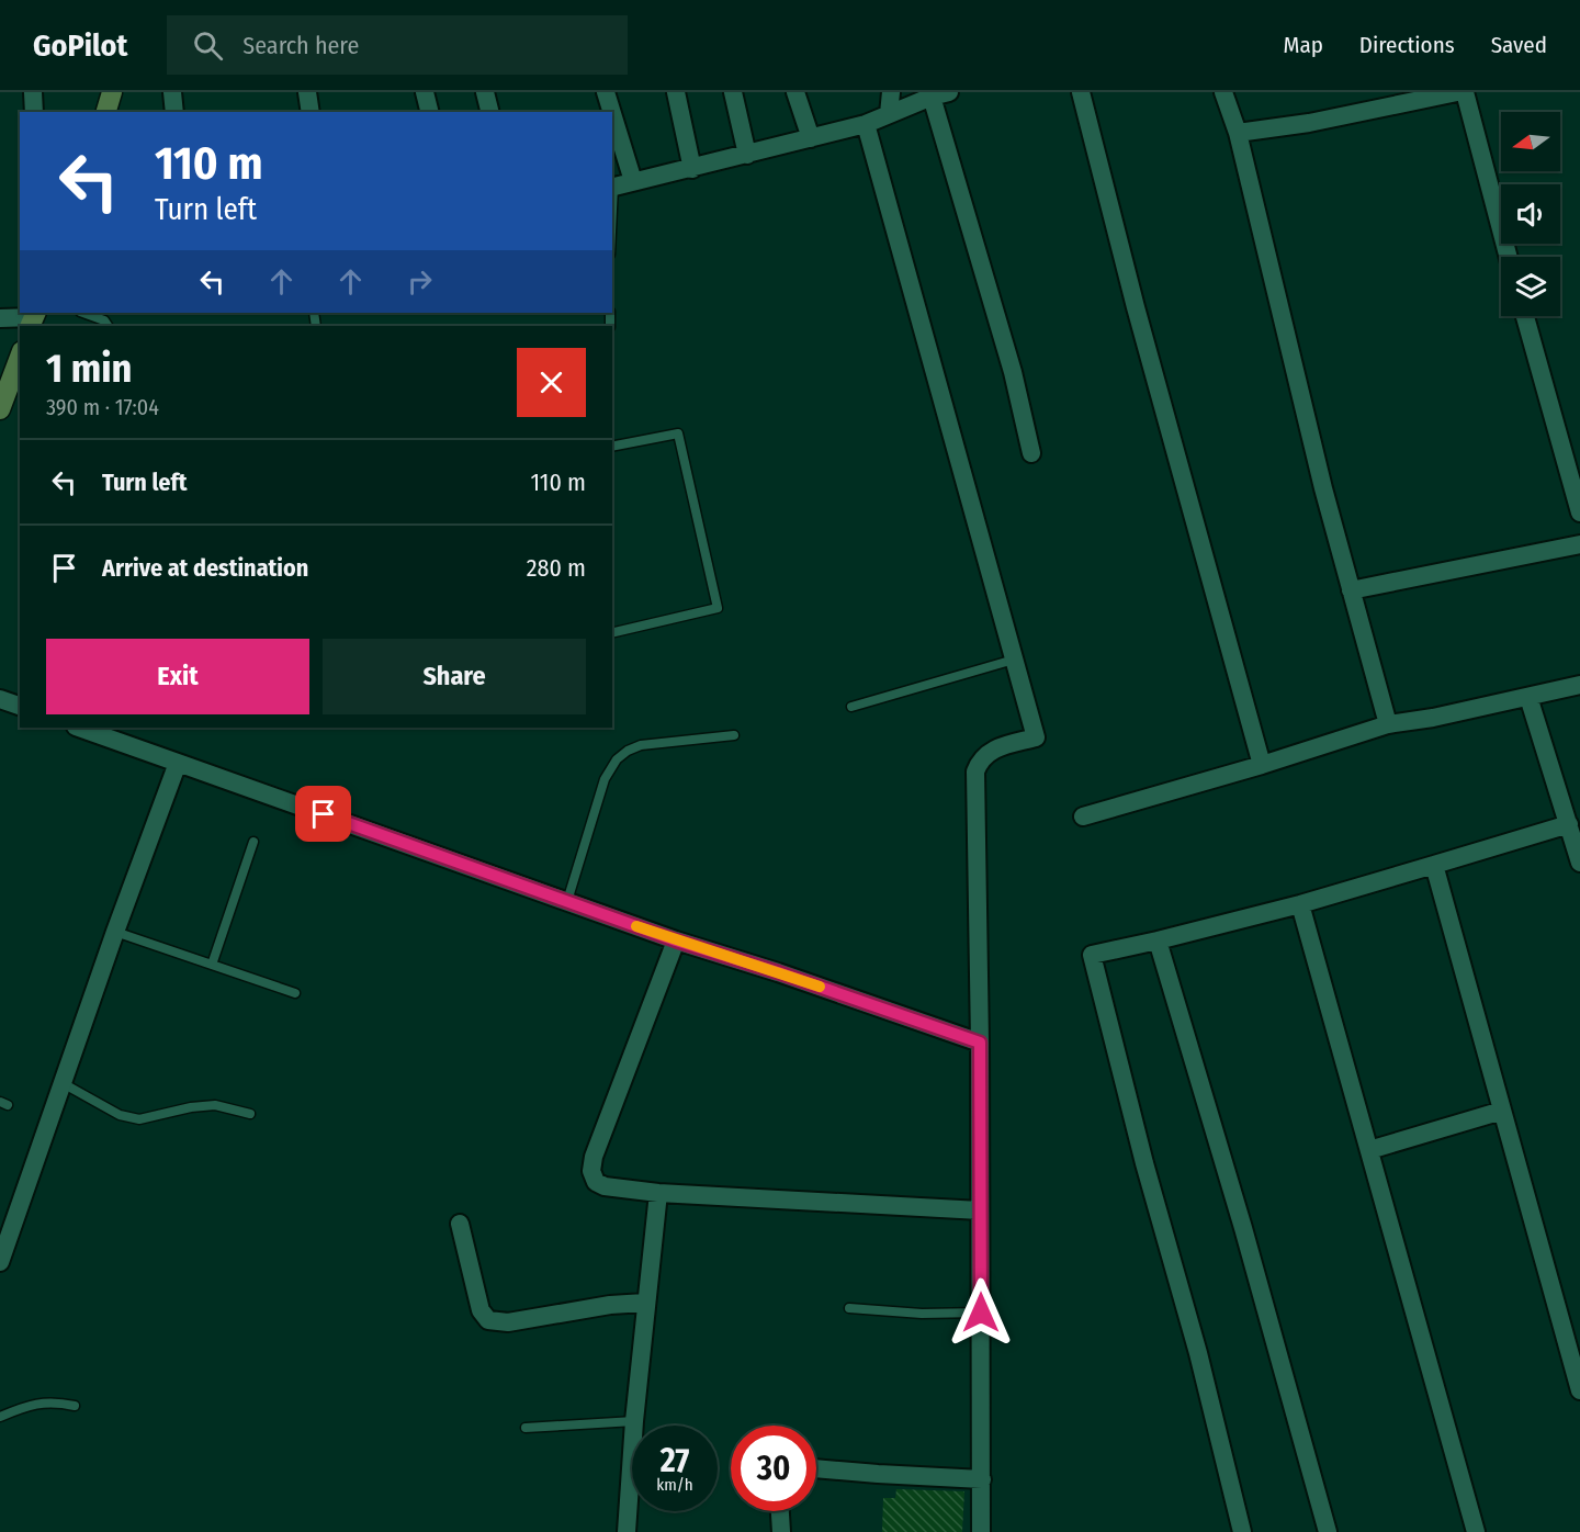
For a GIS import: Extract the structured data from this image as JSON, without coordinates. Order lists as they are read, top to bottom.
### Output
{
  "north": "left",
  "page": {
    "header": "GoPilot",
    "search": "Search here",
    "nav": ["Map", "Directions", "Saved"],
    "turn": ["110 m", "Turn left"],
    "heading": ["1 min", "390 m · 17:04"],
    "list": [
      {
        "name": "Turn left",
        "value": "110 m"
      },
      {
        "name": "Arrive at destination",
        "value": "280 m"
      }
    ],
    "buttons": ["Exit", "Share"],
    "speed": "27 km/h",
    "limit": "30"
  }
}
